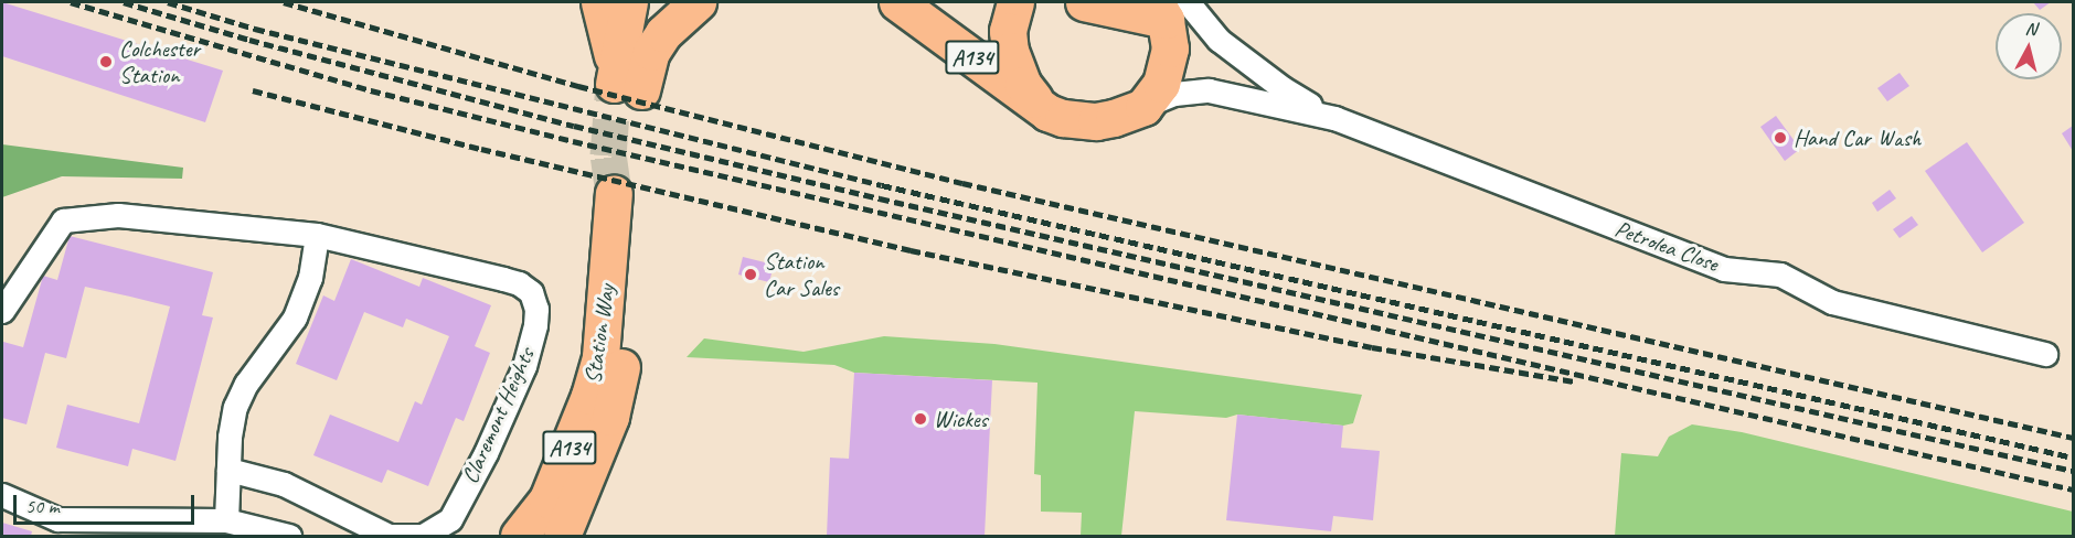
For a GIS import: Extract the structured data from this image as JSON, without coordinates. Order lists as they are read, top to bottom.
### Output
{
  "streets": {
    "main road": ["A134", "Station Way"],
    "street": ["Petrolea Close", "Claremont Heights"]
  },
  "crossings": [
    ["A134", "Petrolea Close"]
  ],
  "places": [
    "Colchester Station",
    "Hand Car Wash",
    "Station Car Sales",
    "Wickes"
  ],
  "scale_bar": "50 m",
  "north": "top"
}
